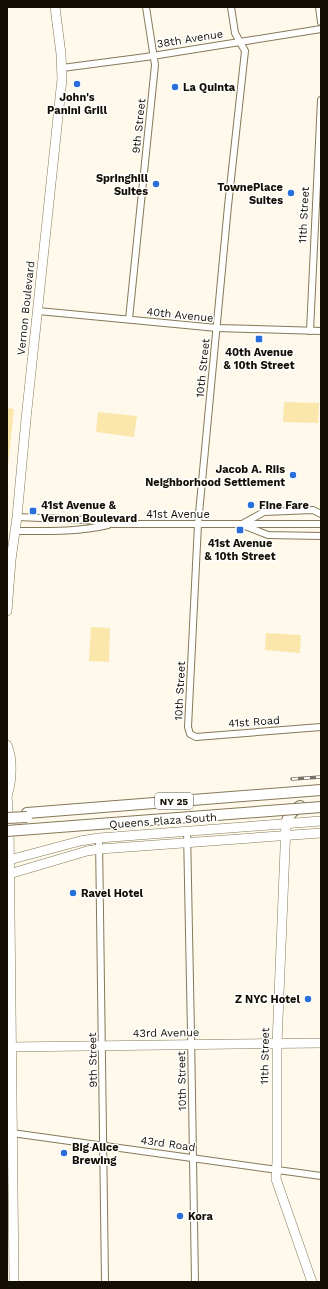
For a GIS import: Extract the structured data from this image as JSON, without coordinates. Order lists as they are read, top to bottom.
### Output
{
  "streets": {
    "highway": ["NY 25"],
    "main road": [
      "11th Street",
      "Vernon Boulevard",
      "Queens Plaza South",
      "43rd Avenue"
    ],
    "street": [
      "38th Avenue",
      "9th Street",
      "40th Avenue",
      "10th Street",
      "41st Avenue",
      "41st Road",
      "43rd Road"
    ]
  },
  "crossings": [
    ["38th Avenue", "9th Street"],
    ["38th Avenue", "Vernon Boulevard"],
    ["38th Avenue", "10th Street"],
    ["9th Street", "40th Avenue"],
    ["9th Street", "Queens Plaza South"],
    ["9th Street", "43rd Avenue"],
    ["9th Street", "43rd Road"],
    ["11th Street", "40th Avenue"],
    ["11th Street", "Queens Plaza South"],
    ["11th Street", "43rd Avenue"],
    ["11th Street", "43rd Road"],
    ["Vernon Boulevard", "40th Avenue"],
    ["Vernon Boulevard", "41st Avenue"],
    ["40th Avenue", "10th Street"],
    ["10th Street", "41st Avenue"],
    ["10th Street", "41st Road"],
    ["10th Street", "Queens Plaza South"],
    ["10th Street", "43rd Avenue"],
    ["10th Street", "43rd Road"]
  ],
  "places": {
    "other": [
      "John's Panini Grill",
      "La Quinta",
      "Springhill Suites",
      "TownePlace Suites",
      "Jacob A. Riis Neighborhood Settlement",
      "Fine Fare",
      "Ravel Hotel",
      "Z NYC Hotel",
      "Big Alice Brewing",
      "Kora"
    ],
    "transit": ["40th Avenue & 10th Street", "41st Avenue & Vernon Boulevard", "41st Avenue & 10th Street"]
  }
}
